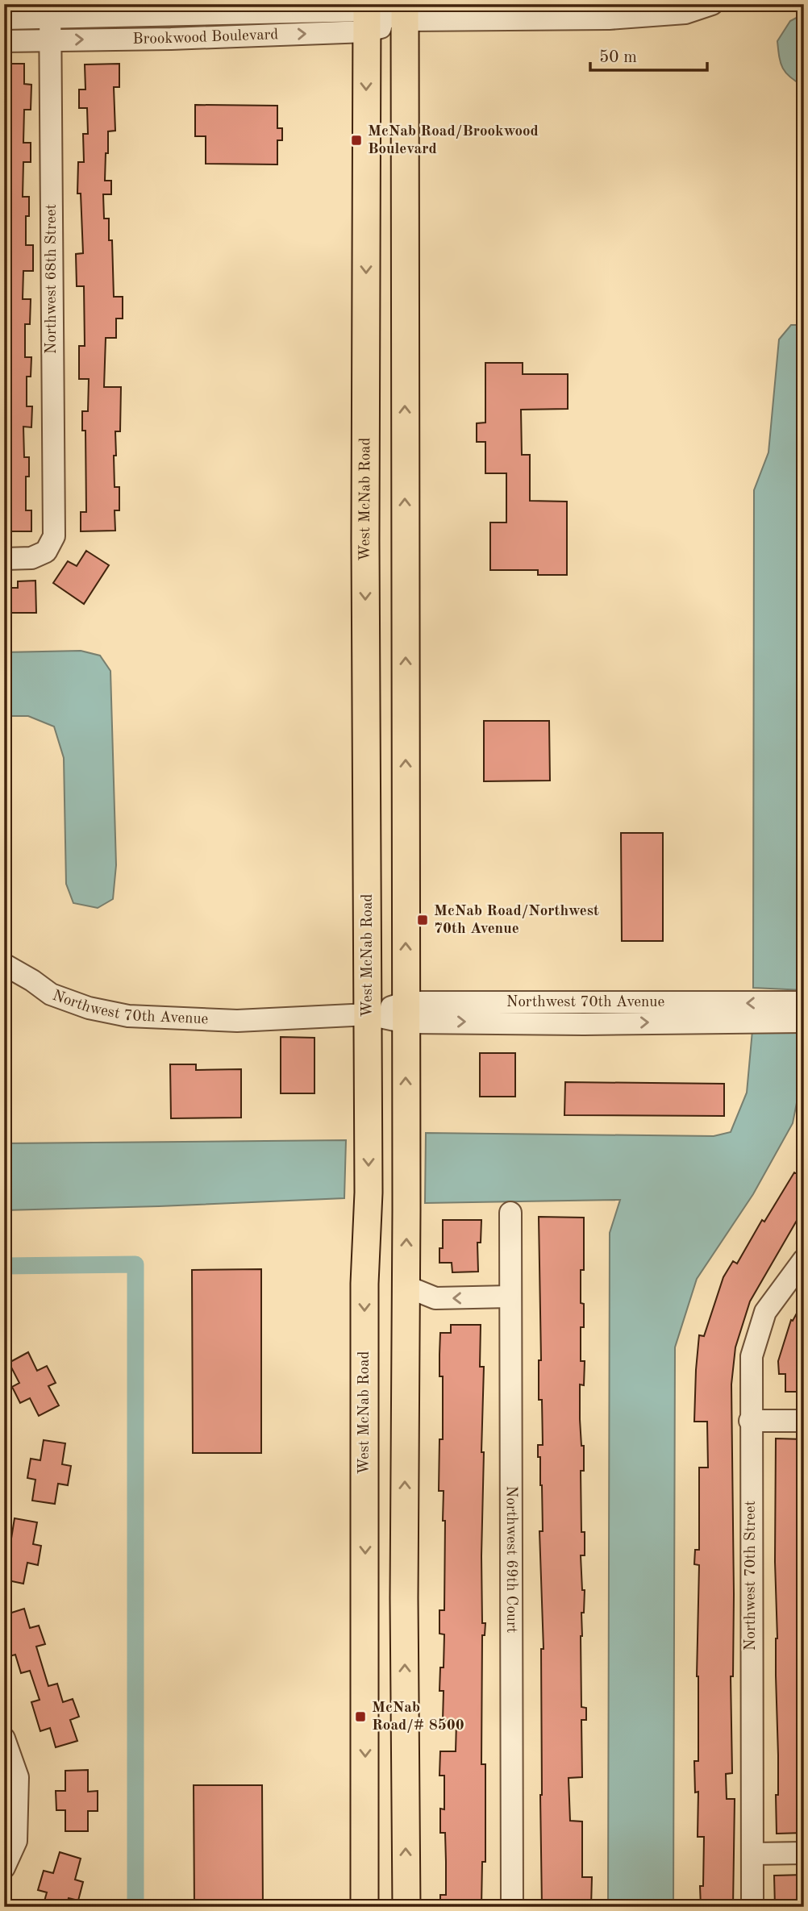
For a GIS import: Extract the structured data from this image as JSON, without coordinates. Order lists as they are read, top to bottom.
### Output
{
  "streets": {
    "main road": ["West McNab Road"],
    "street": [
      "Brookwood Boulevard",
      "Northwest 68th Street",
      "Northwest 70th Avenue",
      "Northwest 69th Court",
      "Northwest 70th Street"
    ]
  },
  "crossings": [
    ["Brookwood Boulevard", "Northwest 68th Street"],
    ["Brookwood Boulevard", "West McNab Road"],
    ["West McNab Road", "Northwest 70th Avenue"]
  ],
  "places": {
    "transit": ["McNab Road/Brookwood Boulevard", "McNab Road/Northwest 70th Avenue", "McNab Road/# 8500"]
  },
  "scale_bar": "50 m"
}
